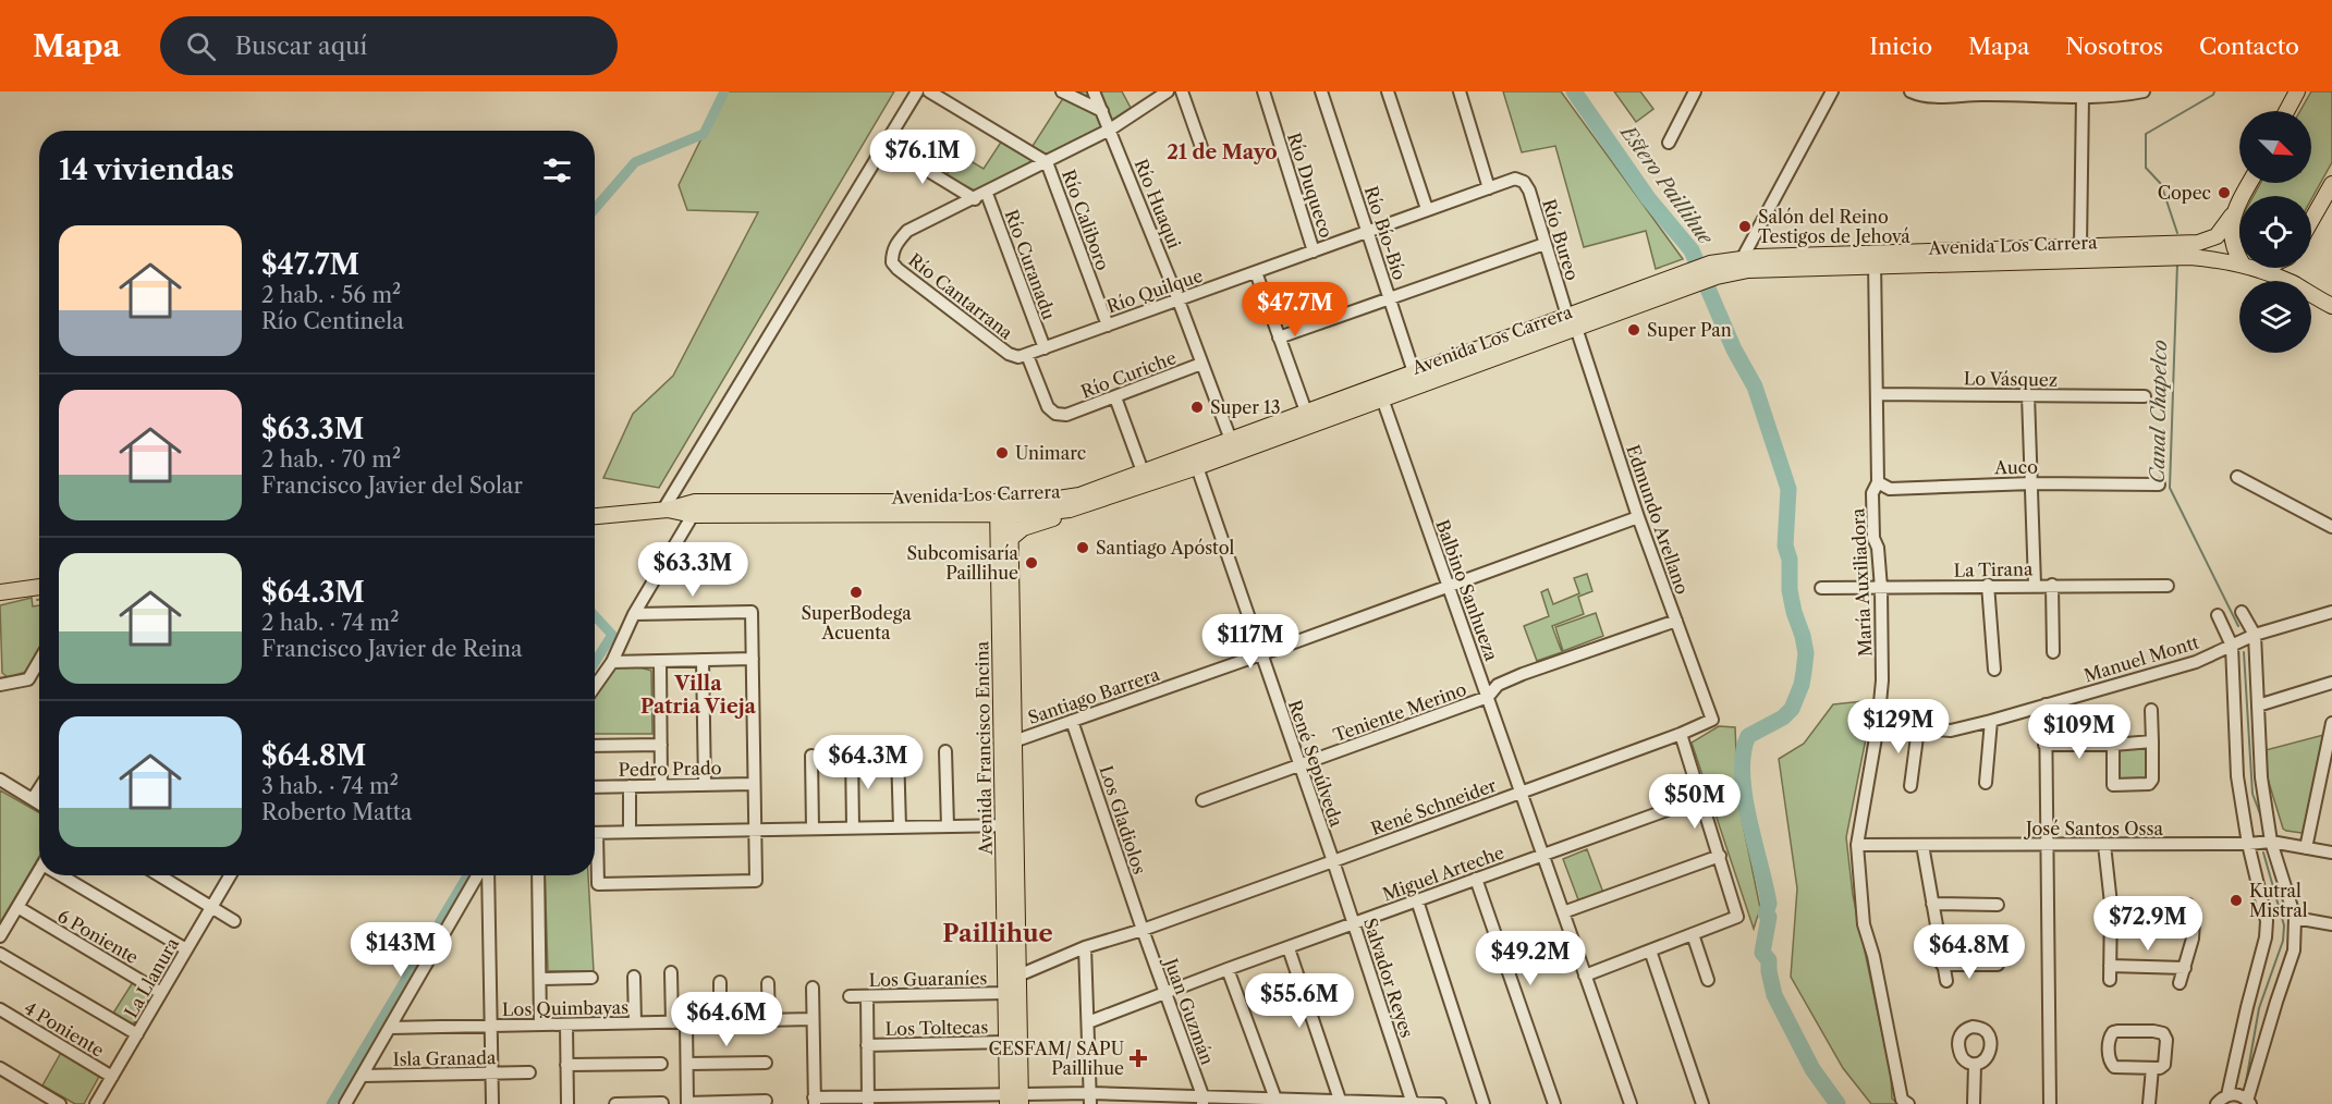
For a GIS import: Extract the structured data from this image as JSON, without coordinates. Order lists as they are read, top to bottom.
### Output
{
  "streets": {
    "main road": ["Avenida Los Carrera", "Avenida Francisco Encina"],
    "street": [
      "Río Duqueco",
      "Río Huaqui",
      "Río Caliboro",
      "Río Bío-Bío",
      "Río Bureo",
      "Río Curanadu",
      "Río Quilque",
      "Río Cantarrana",
      "Río Curiche",
      "Lo Vásquez",
      "Auco",
      "Edmundo Arellano",
      "La Tirana",
      "María Auxiliadora",
      "Balbino Sanhueza",
      "Manuel Montt",
      "Santiago Barrera",
      "Teniente Merino",
      "René Sepúlveda",
      "Pedro Prado",
      "René Schneider",
      "Los Gladiolos",
      "José Santos Ossa",
      "Miguel Arteche",
      "6 Poniente",
      "La Llanura",
      "Salvador Reyes",
      "Los Guaraníes",
      "Los Quimbayas",
      "Juan Guzmán",
      "Los Toltecas",
      "4 Poniente",
      "Isla Granada"
    ]
  },
  "crossings": [
    ["Río Duqueco", "Río Quilque"],
    ["Río Huaqui", "Avenida Los Carrera"],
    ["Río Huaqui", "Río Quilque"],
    ["Río Huaqui", "Río Curiche"],
    ["Río Caliboro", "Río Quilque"],
    ["Río Bío-Bío", "Avenida Los Carrera"],
    ["Río Bío-Bío", "Río Quilque"],
    ["Río Bureo", "Avenida Los Carrera"],
    ["Río Bureo", "Río Quilque"],
    ["Río Bureo", "Edmundo Arellano"],
    ["Avenida Los Carrera", "Edmundo Arellano"],
    ["Avenida Los Carrera", "María Auxiliadora"],
    ["Avenida Los Carrera", "Balbino Sanhueza"],
    ["Avenida Los Carrera", "Avenida Francisco Encina"],
    ["Avenida Los Carrera", "René Sepúlveda"],
    ["Río Curanadu", "Río Quilque"],
    ["Río Curanadu", "Río Cantarrana"],
    ["Río Quilque", "Río Cantarrana"],
    ["Río Quilque", "Río Curiche"],
    ["Río Cantarrana", "Río Curiche"],
    ["Lo Vásquez", "María Auxiliadora"],
    ["Auco", "María Auxiliadora"],
    ["Edmundo Arellano", "Santiago Barrera"],
    ["Edmundo Arellano", "Teniente Merino"],
    ["Edmundo Arellano", "René Schneider"],
    ["La Tirana", "María Auxiliadora"],
    ["María Auxiliadora", "Manuel Montt"],
    ["María Auxiliadora", "José Santos Ossa"],
    ["Balbino Sanhueza", "Santiago Barrera"],
    ["Balbino Sanhueza", "Teniente Merino"],
    ["Balbino Sanhueza", "René Schneider"],
    ["Balbino Sanhueza", "Miguel Arteche"],
    ["Santiago Barrera", "Avenida Francisco Encina"],
    ["Santiago Barrera", "René Sepúlveda"],
    ["Santiago Barrera", "Los Gladiolos"],
    ["Teniente Merino", "René Sepúlveda"],
    ["Avenida Francisco Encina", "René Schneider"],
    ["Avenida Francisco Encina", "Los Guaraníes"],
    ["Avenida Francisco Encina", "Los Toltecas"],
    ["René Sepúlveda", "René Schneider"],
    ["René Sepúlveda", "Salvador Reyes"],
    ["René Schneider", "Los Gladiolos"],
    ["René Schneider", "Salvador Reyes"],
    ["René Schneider", "Juan Guzmán"],
    ["Los Gladiolos", "Juan Guzmán"],
    ["Miguel Arteche", "Salvador Reyes"],
    ["Miguel Arteche", "Juan Guzmán"],
    ["6 Poniente", "La Llanura"],
    ["La Llanura", "4 Poniente"]
  ],
  "districts": ["21 de Mayo", "Villa Patria Vieja", "Paillihue"],
  "water": ["Estero Paillihue", "Canal Chapelco"],
  "places": {
    "other": [
      "Copec",
      "Salón del Reino Testigos de Jehová",
      "Super Pan",
      "Super 13",
      "Unimarc",
      "Santiago Apóstol",
      "Subcomisaría Paillihue",
      "SuperBodega Acuenta",
      "Kutral Mistral"
    ],
    "health": ["CESFAM/ SAPU Paillihue"]
  },
  "north": "bottom right",
  "page": {
    "header": "Mapa",
    "search": "Buscar aquí",
    "nav": [
      "Inicio",
      "Mapa",
      "Nosotros",
      "Contacto"
    ],
    "price": [
      "$76.1M",
      "$47.7M",
      "$63.3M",
      "$117M",
      "$129M",
      "$109M",
      "$64.3M",
      "$50M",
      "$72.9M",
      "$143M",
      "$64.8M",
      "$49.2M",
      "$55.6M",
      "$64.6M"
    ],
    "heading": "14 viviendas",
    "list": [
      {
        "name": "$47.7M",
        "note": "2 hab. · 56 m² · Río Centinela"
      },
      {
        "name": "$63.3M",
        "note": "2 hab. · 70 m² · Francisco Javier del Solar"
      },
      {
        "name": "$64.3M",
        "note": "2 hab. · 74 m² · Francisco Javier de Reina"
      },
      {
        "name": "$64.8M",
        "note": "3 hab. · 74 m² · Roberto Matta"
      }
    ]
  }
}
